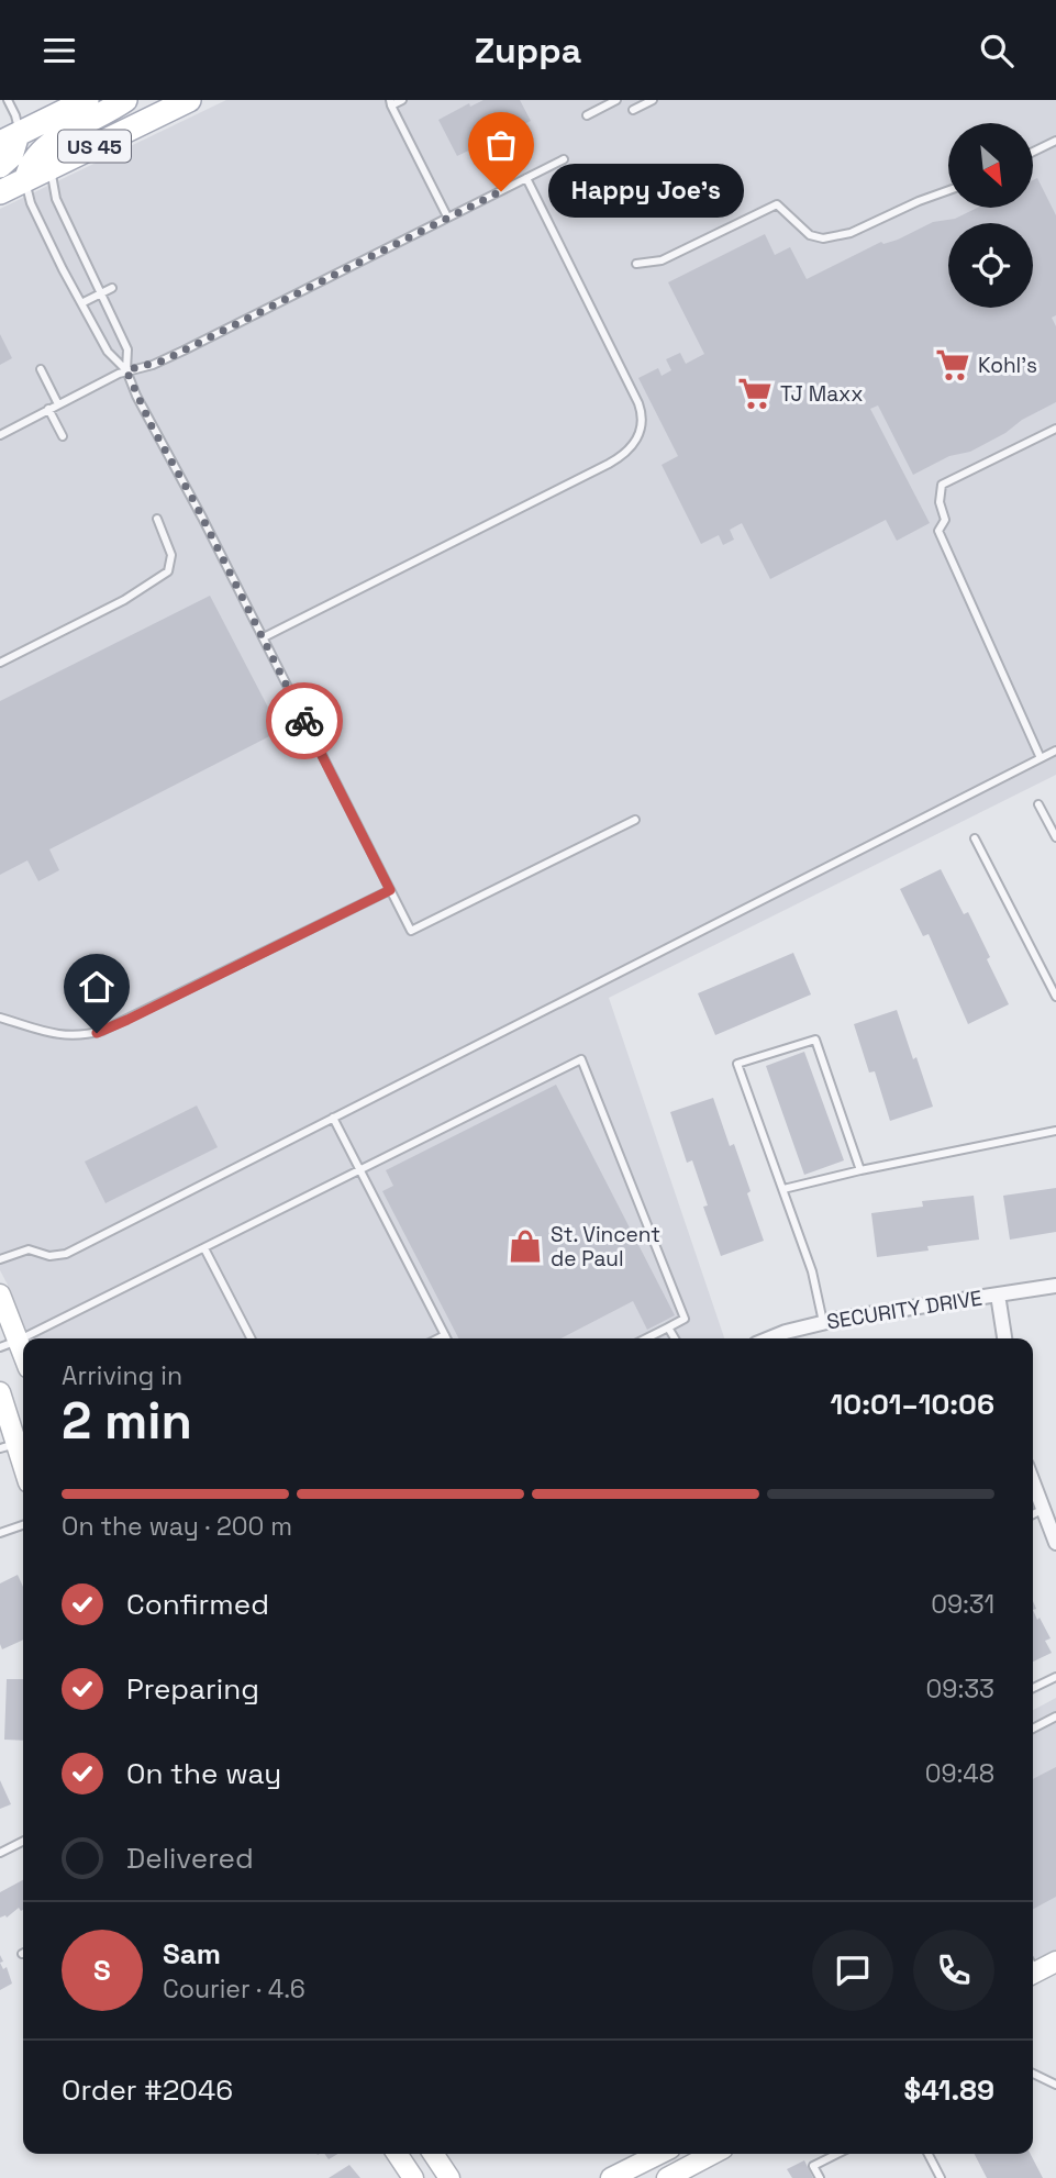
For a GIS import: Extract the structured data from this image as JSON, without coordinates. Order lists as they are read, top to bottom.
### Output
{
  "streets": {
    "main road": ["US 45"],
    "street": ["SECURITY DRIVE"]
  },
  "places": {
    "other": ["Happy Joe's"],
    "supermarket": ["Kohl's", "TJ Maxx"],
    "shop": ["St. Vincent de Paul"]
  },
  "north": "bottom right",
  "page": {
    "header": "Zuppa",
    "bubble": "Happy Joe's",
    "heading": ["2 min", "Arriving in", "10:01–10:06"],
    "panel": [
      "Sam",
      "Courier · 4.6",
      "Order #2046",
      "$41.89"
    ],
    "bar": "On the way · 200 m",
    "list": [
      ["Confirmed", "09:31"],
      ["Preparing", "09:33"],
      ["On the way", "09:48"],
      "Delivered"
    ],
    "round": "S"
  }
}
